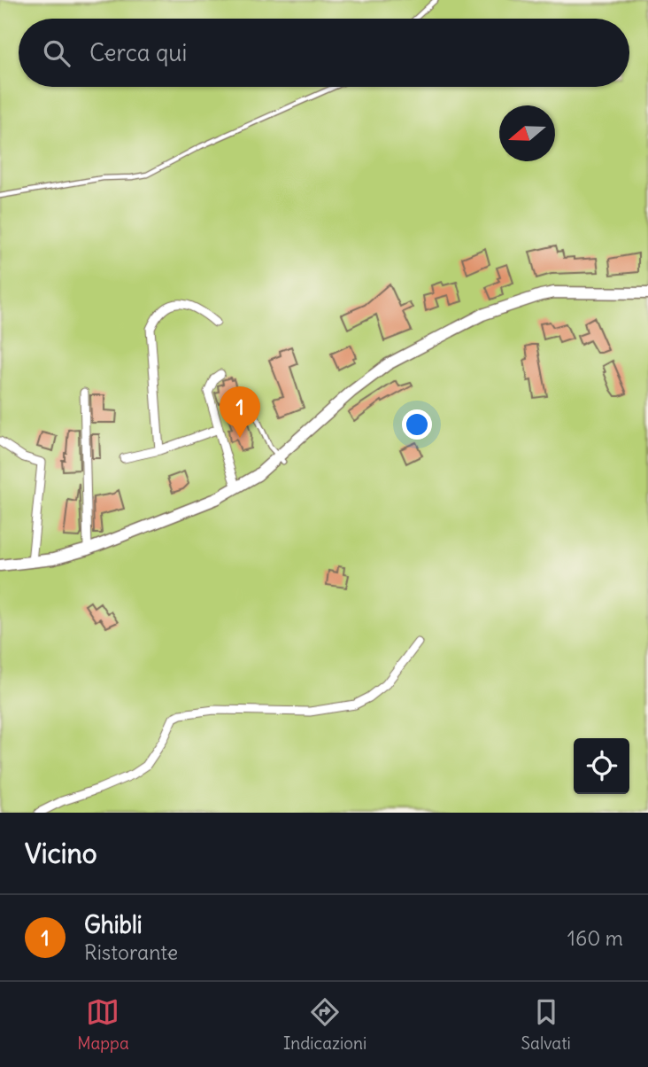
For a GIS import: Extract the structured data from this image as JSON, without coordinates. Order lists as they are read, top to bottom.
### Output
{
  "north": "left",
  "page": {
    "search": "Cerca qui",
    "pins": "1",
    "heading": "Vicino",
    "list": [
      {
        "mark": "1",
        "name": "Ghibli",
        "note": "Ristorante",
        "value": "160 m"
      }
    ],
    "nav": ["Mappa", "Indicazioni", "Salvati"]
  }
}
